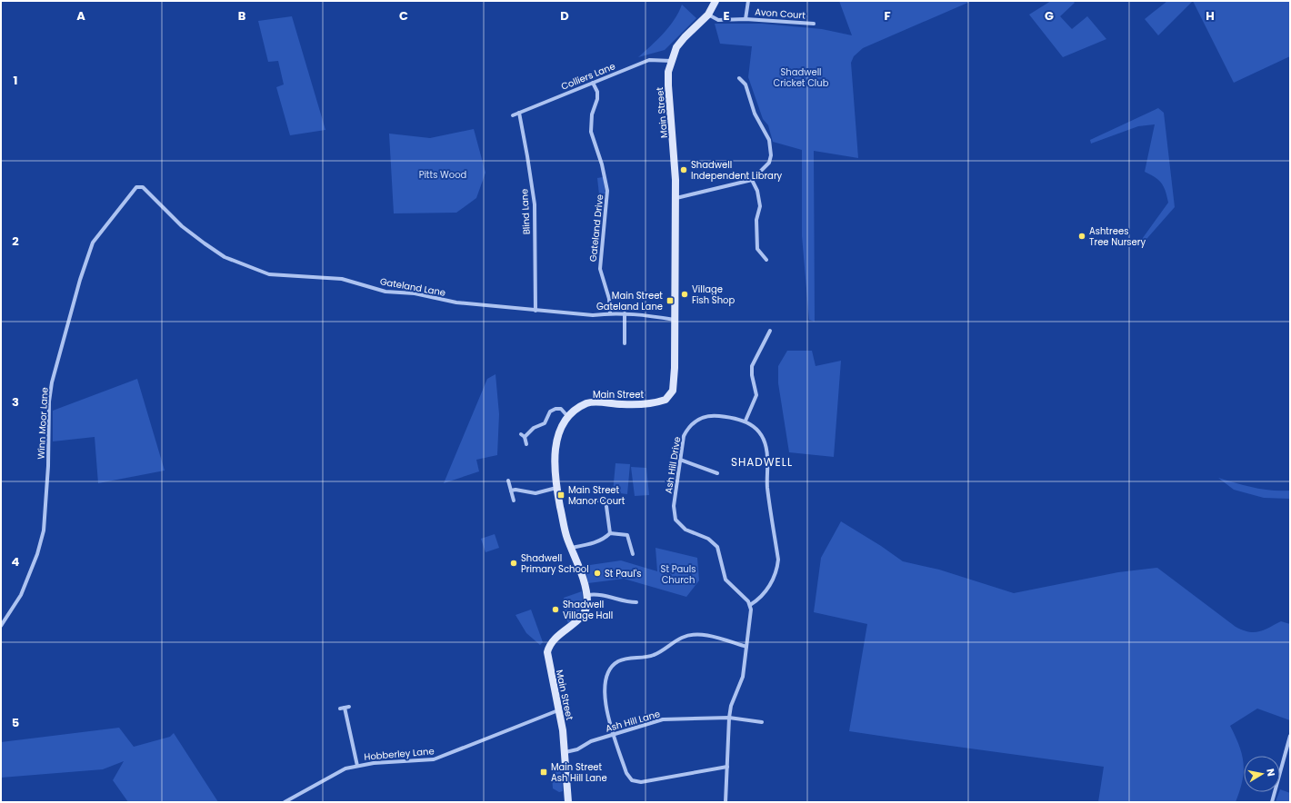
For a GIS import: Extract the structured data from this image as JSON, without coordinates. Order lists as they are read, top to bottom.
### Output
{
  "streets": {
    "street": [
      "Avon Court",
      "Colliers Lane",
      "Main Street",
      "Blind Lane",
      "Gateland Drive",
      "Gateland Lane",
      "Winn Moor Lane",
      "Ash Hill Drive",
      "Ash Hill Lane",
      "Hobberley Lane"
    ]
  },
  "crossings": [
    ["Avon Court", "Main Street"],
    ["Colliers Lane", "Main Street"],
    ["Colliers Lane", "Blind Lane"],
    ["Colliers Lane", "Gateland Drive"],
    ["Main Street", "Gateland Lane"],
    ["Main Street", "Ash Hill Lane"],
    ["Main Street", "Hobberley Lane"],
    ["Blind Lane", "Gateland Lane"],
    ["Gateland Drive", "Gateland Lane"],
    ["Gateland Lane", "Winn Moor Lane"]
  ],
  "districts": ["SHADWELL"],
  "parks": ["Shadwell Cricket Club", "Pitts Wood", "St Pauls Church"],
  "places": {
    "other": [
      "Shadwell Independent Library",
      "Ashtrees Tree Nursery",
      "Village Fish Shop",
      "Shadwell Primary School",
      "St Paul's",
      "Shadwell Village Hall"
    ],
    "transit": ["Main Street Gateland Lane", "Main Street Manor Court", "Main Street Ash Hill Lane"]
  },
  "north": "right",
  "grid": {
    "columns": [
      "A",
      "B",
      "C",
      "D",
      "E",
      "F",
      "G",
      "H"
    ],
    "rows": [
      "1",
      "2",
      "3",
      "4",
      "5"
    ]
  }
}
